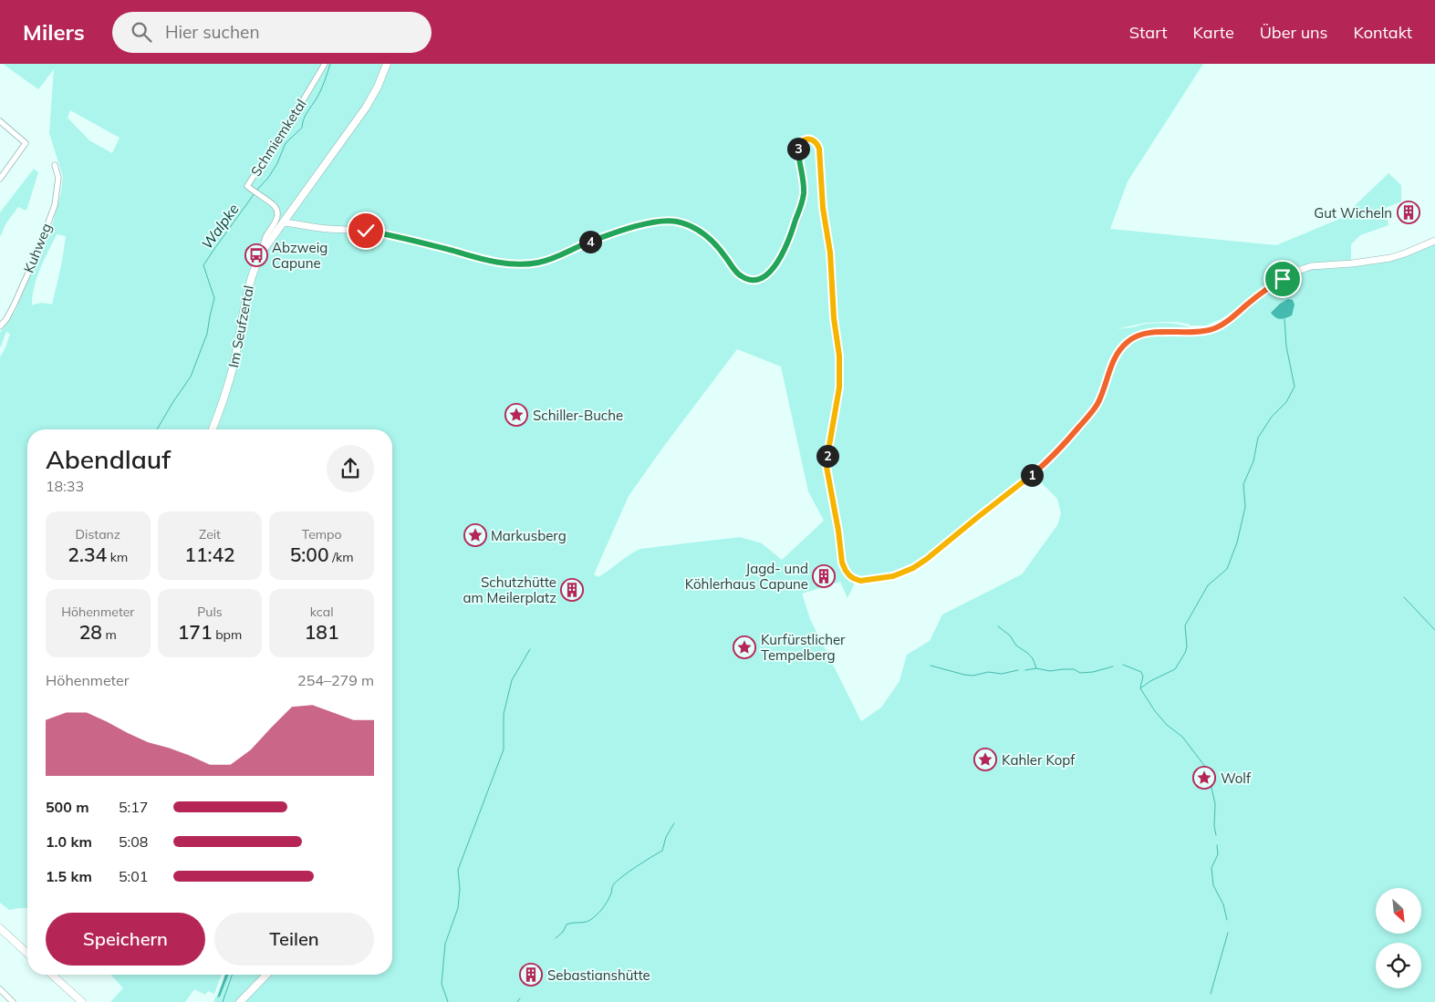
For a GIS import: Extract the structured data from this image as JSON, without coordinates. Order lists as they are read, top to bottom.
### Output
{
  "streets": {
    "main road": ["Im Seufzertal"],
    "street": ["Schmiemketal", "Kuhweg"]
  },
  "crossings": [
    ["Schmiemketal", "Im Seufzertal"]
  ],
  "water": ["Walpke"],
  "places": {
    "building": [
      "Gut Wicheln",
      "Jagd- und Köhlerhaus Capune",
      "Schutzhütte am Meilerplatz",
      "Sebastianshütte"
    ],
    "bus stop": ["Abzweig Capune"],
    "place": [
      "Schiller-Buche",
      "Markusberg",
      "Kurfürstlicher Tempelberg",
      "Kahler Kopf",
      "Wolf"
    ]
  },
  "north": "bottom right",
  "page": {
    "header": "Milers",
    "search": "Hier suchen",
    "nav": [
      "Start",
      "Karte",
      "Über uns",
      "Kontakt"
    ],
    "pins": [
      "3",
      "4",
      "2",
      "1"
    ],
    "heading": ["Abendlauf", "18:33"],
    "stats": [
      ["Distanz", "2.34 km"],
      ["Zeit", "11:42"],
      ["Tempo", "5:00 /km"],
      ["Höhenmeter", "28 m"],
      ["Puls", "171 bpm"],
      ["kcal", "181"]
    ],
    "chart": ["Höhenmeter", "254–279 m"],
    "list": [
      {
        "name": "500 m",
        "note": "5:17"
      },
      {
        "name": "1.0 km",
        "note": "5:08"
      },
      {
        "name": "1.5 km",
        "note": "5:01"
      }
    ],
    "buttons": ["Speichern", "Teilen"]
  }
}
